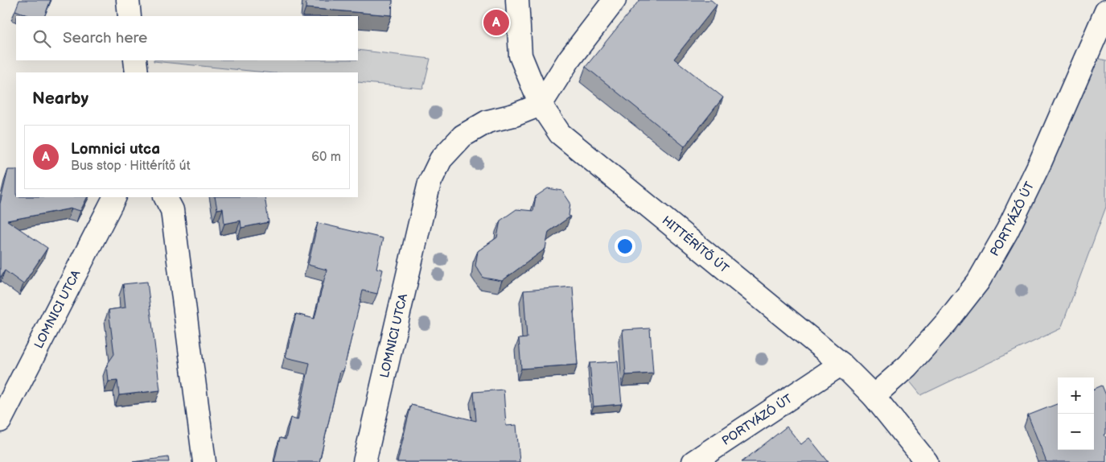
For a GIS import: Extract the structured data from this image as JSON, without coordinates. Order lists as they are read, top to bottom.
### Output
{
  "streets": {
    "street": ["PORTYÁZÓ ÚT", "HITTÉRÍTŐ ÚT", "LOMNICI UTCA"]
  },
  "crossings": [
    ["PORTYÁZÓ ÚT", "HITTÉRÍTŐ ÚT"],
    ["HITTÉRÍTŐ ÚT", "LOMNICI UTCA"]
  ],
  "page": {
    "pins": "A",
    "search": "Search here",
    "heading": "Nearby",
    "list": [
      {
        "mark": "A",
        "name": "Lomnici utca",
        "note": "Bus stop · Hittérítő út",
        "value": "60 m"
      }
    ],
    "map_buttons": ["+", "−"]
  }
}
